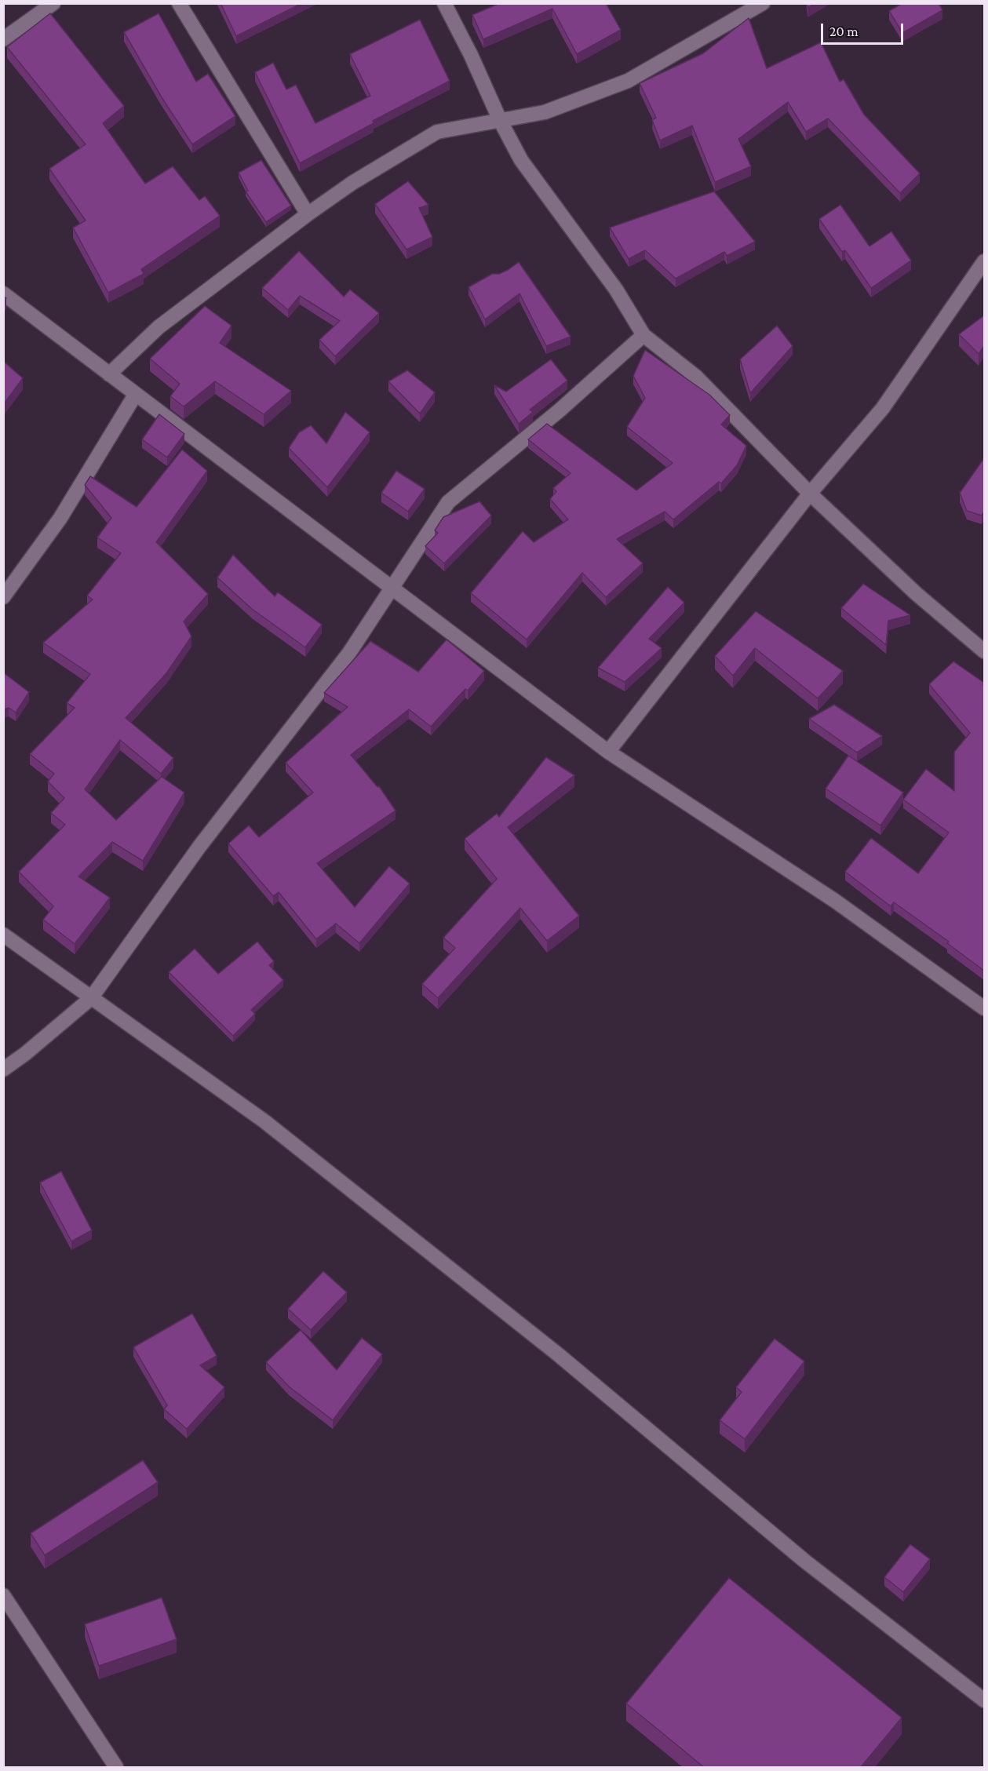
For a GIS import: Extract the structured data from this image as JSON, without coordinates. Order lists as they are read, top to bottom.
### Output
{
  "scale_bar": "20 m"
}
